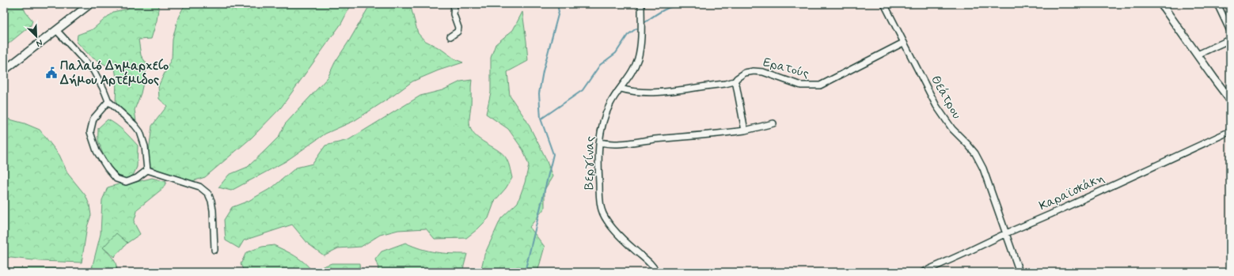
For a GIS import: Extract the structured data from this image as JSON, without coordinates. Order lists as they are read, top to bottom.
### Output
{
  "streets": {
    "street": [
      "Ερατούς",
      "Θεάτρου",
      "Βεργίνας",
      "Καραϊσκάκη"
    ]
  },
  "crossings": [
    ["Ερατούς", "Θεάτρου"],
    ["Ερατούς", "Βεργίνας"],
    ["Θεάτρου", "Καραϊσκάκη"]
  ],
  "places": {
    "public building": ["Παλαιό Δημαρχείο Δήμου Αρτέμιδος"]
  },
  "north": "bottom right"
}
